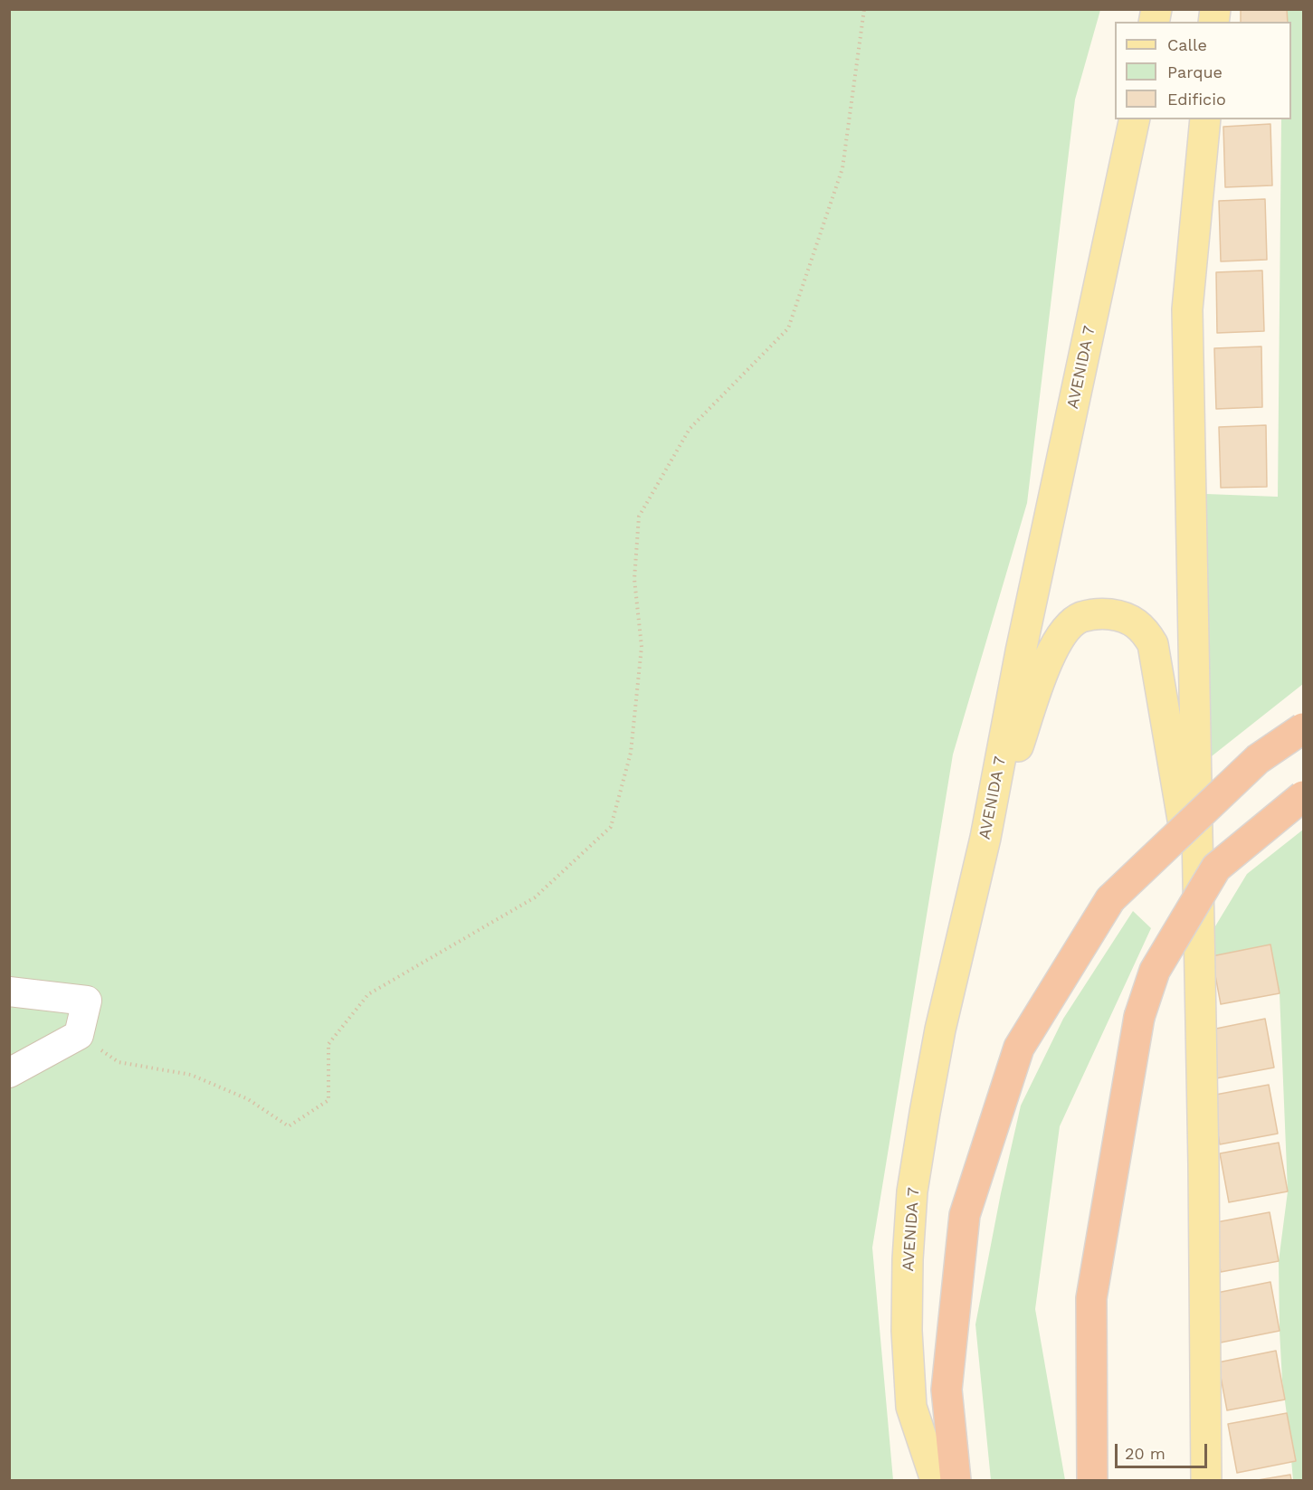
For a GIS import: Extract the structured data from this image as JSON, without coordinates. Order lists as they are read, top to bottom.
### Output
{
  "streets": {
    "main road": ["AVENIDA 7"]
  },
  "legend": ["Calle", "Parque", "Edificio"],
  "scale_bar": "20 m"
}
